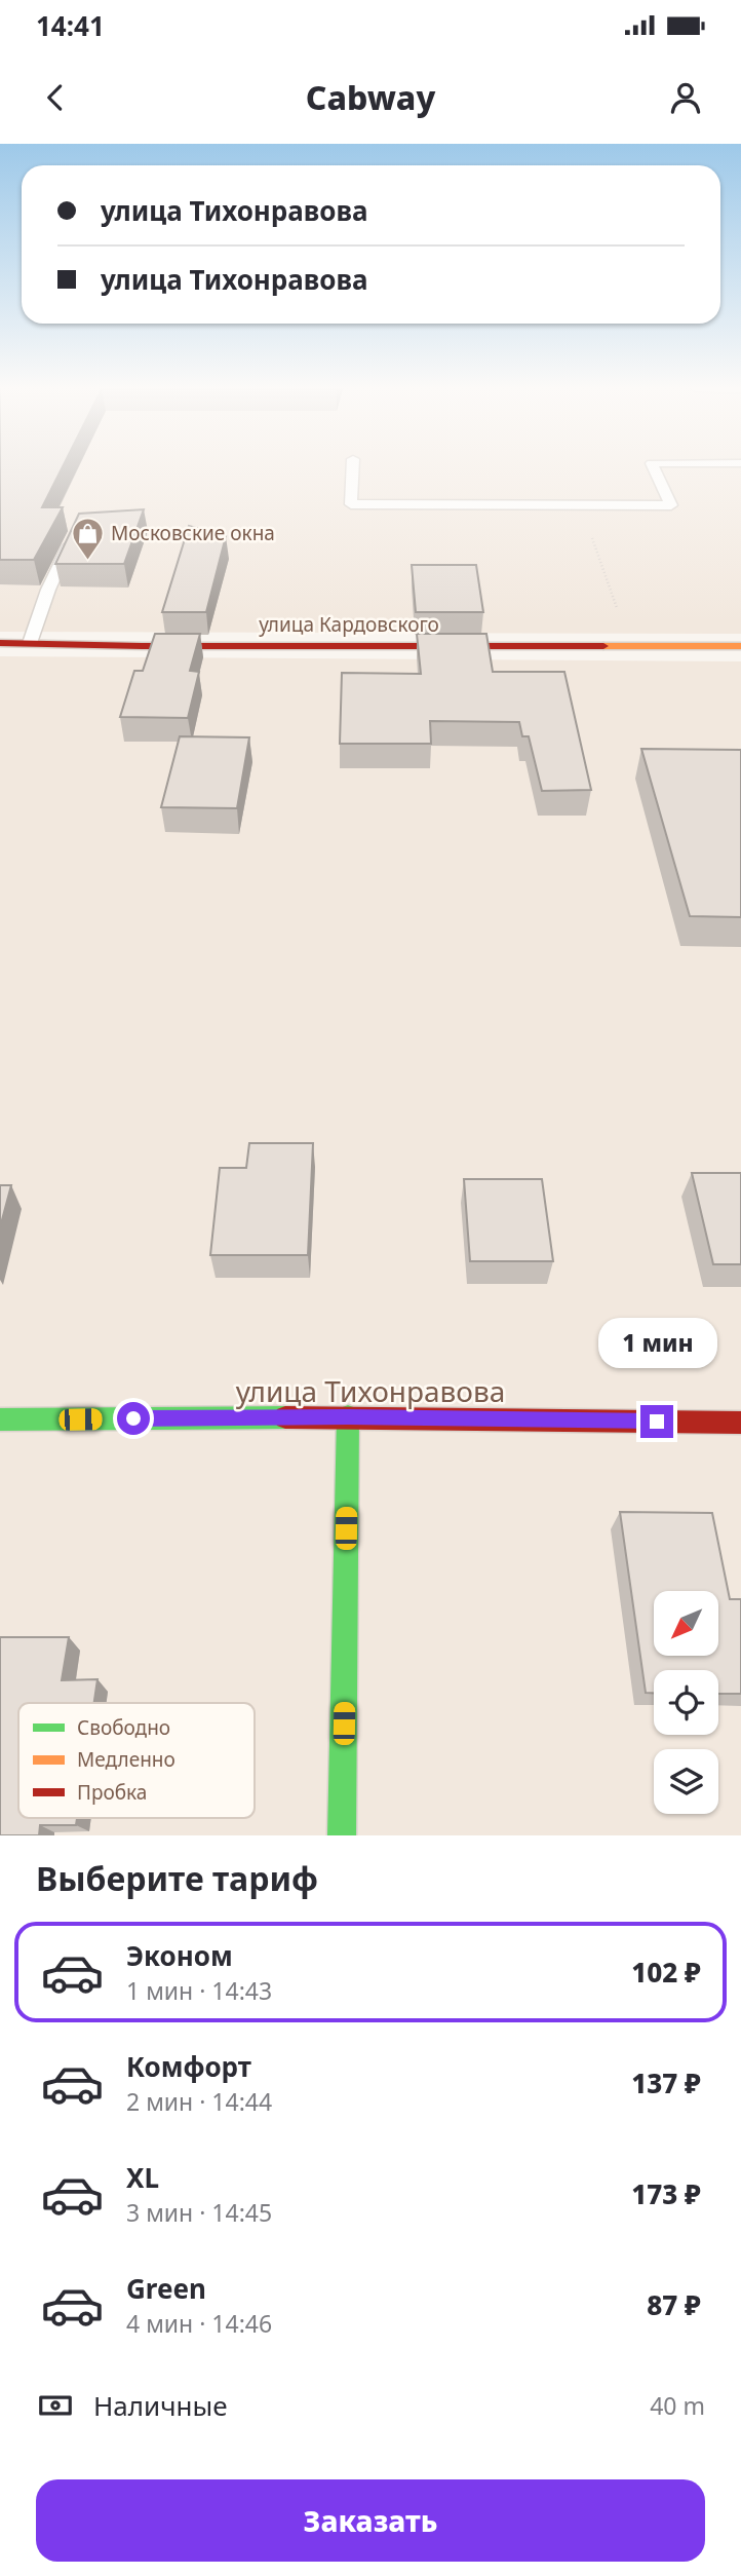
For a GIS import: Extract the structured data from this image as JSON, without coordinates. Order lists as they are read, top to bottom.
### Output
{
  "streets": {
    "main road": ["улица Кардовского", "улица Тихонравова"]
  },
  "places": {
    "shop": ["Московские окна"]
  },
  "legend": ["Свободно", "Медленно", "Пробка"],
  "north": "bottom left",
  "page": {
    "status": "14:41",
    "header": "Cabway",
    "banner": ["улица Тихонравова", "улица Тихонравова"],
    "bubble": "1 мин",
    "heading": "Выберите тариф",
    "list": [
      {
        "name": "Эконом",
        "note": "1 мин · 14:43",
        "value": "102 ₽"
      },
      {
        "name": "Комфорт",
        "note": "2 мин · 14:44",
        "value": "137 ₽"
      },
      {
        "name": "XL",
        "note": "3 мин · 14:45",
        "value": "173 ₽"
      },
      {
        "name": "Green",
        "note": "4 мин · 14:46",
        "value": "87 ₽"
      }
    ],
    "pay": ["Наличные", "40 m"],
    "buttons": "Заказать"
  }
}
